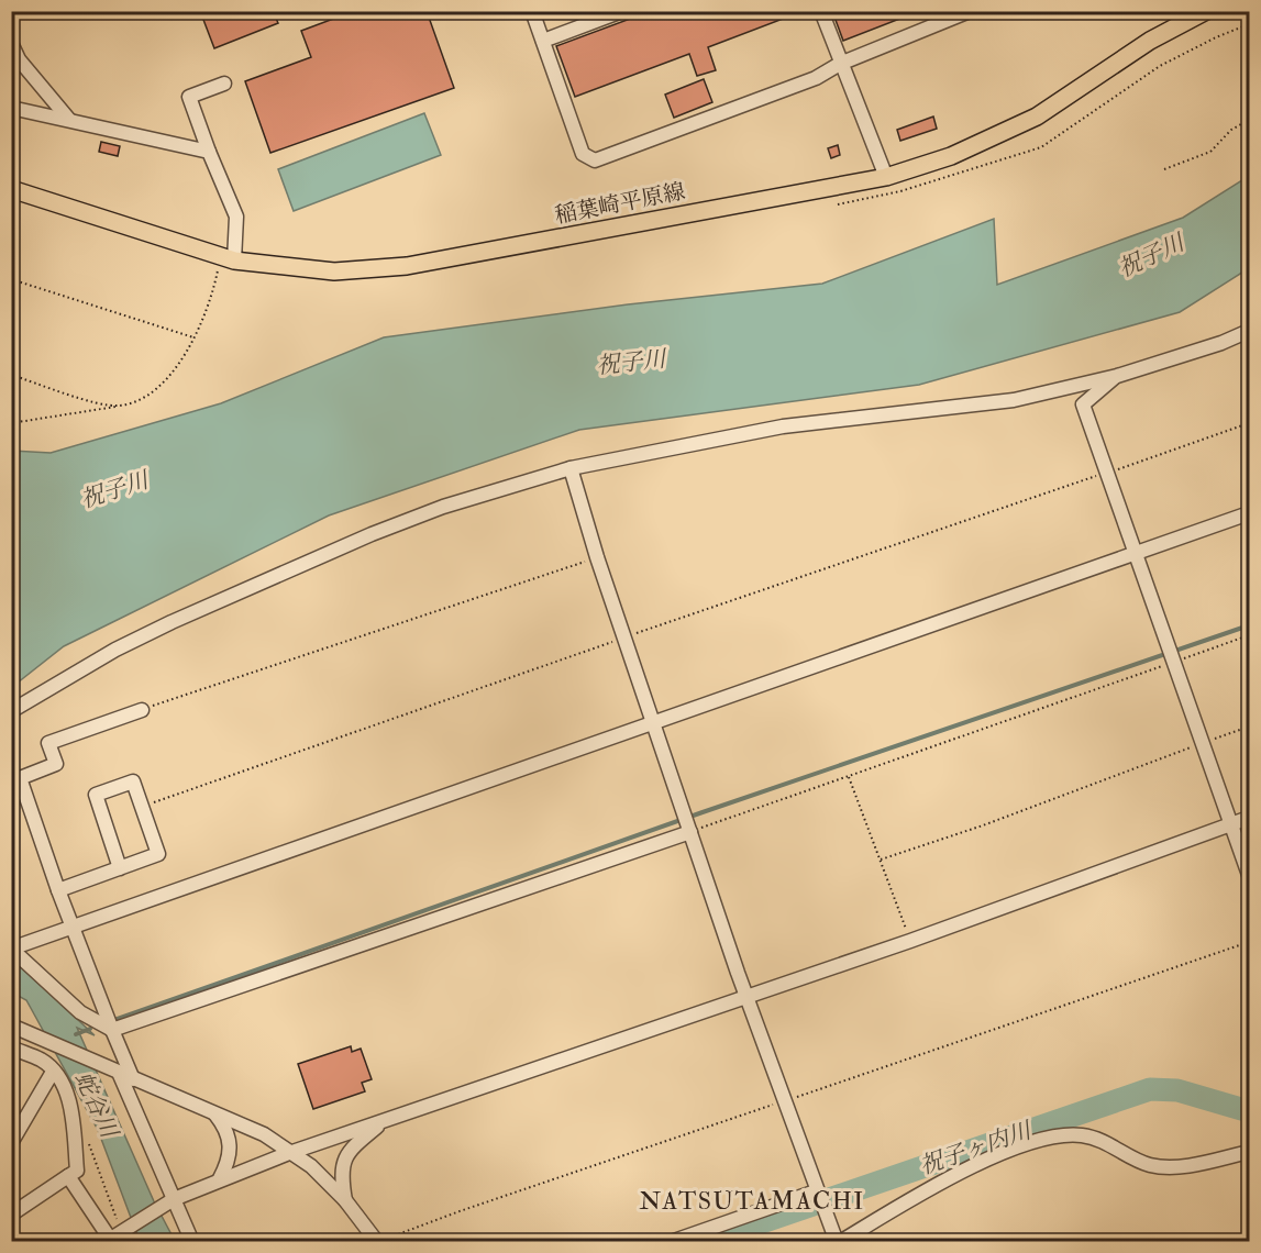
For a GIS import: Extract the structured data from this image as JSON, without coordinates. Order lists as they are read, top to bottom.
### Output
{
  "streets": {
    "main road": ["稲葉崎平原線"]
  },
  "districts": ["NATSUTAMACHI"],
  "water": ["祝子川", "蛇谷川", "祝子ヶ内川"]
}
